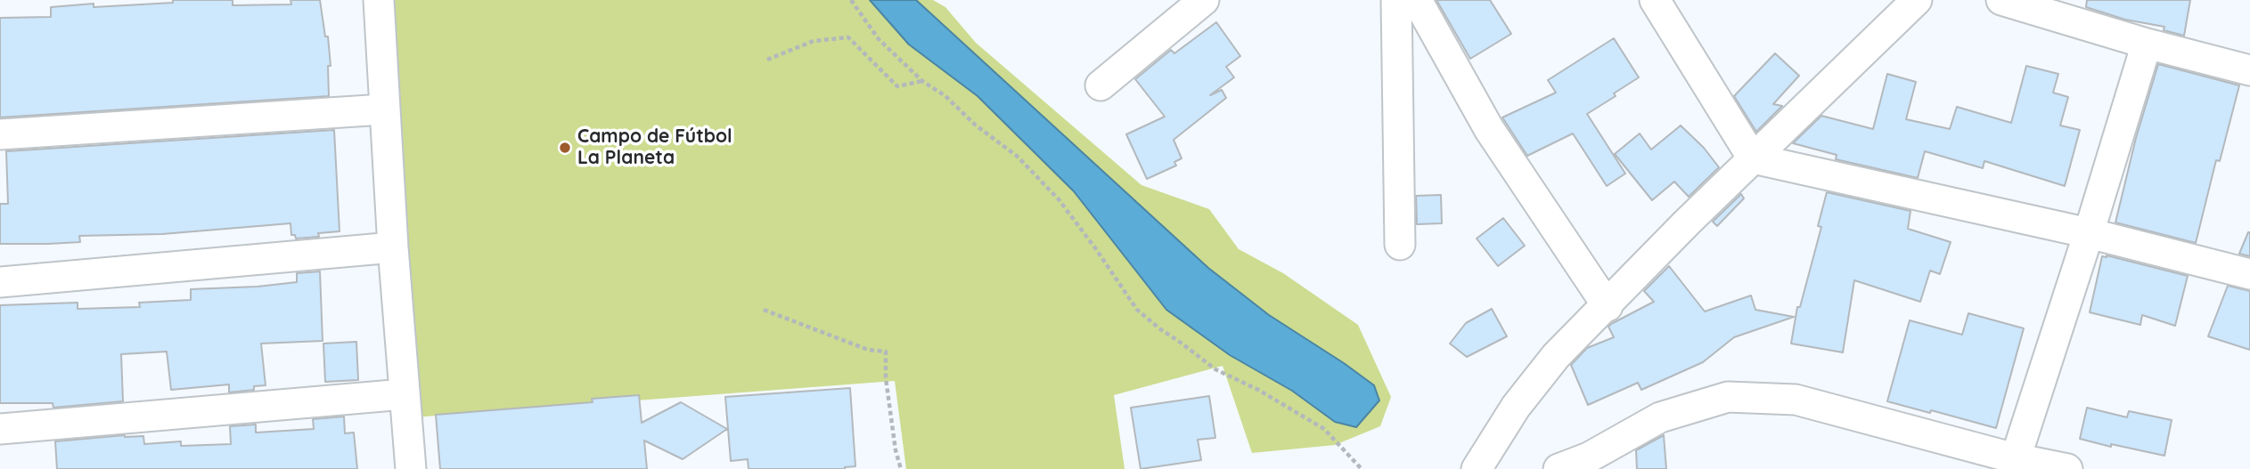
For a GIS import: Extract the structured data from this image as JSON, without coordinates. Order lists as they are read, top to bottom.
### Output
{
  "places": ["Campo de Fútbol La Planeta"]
}
